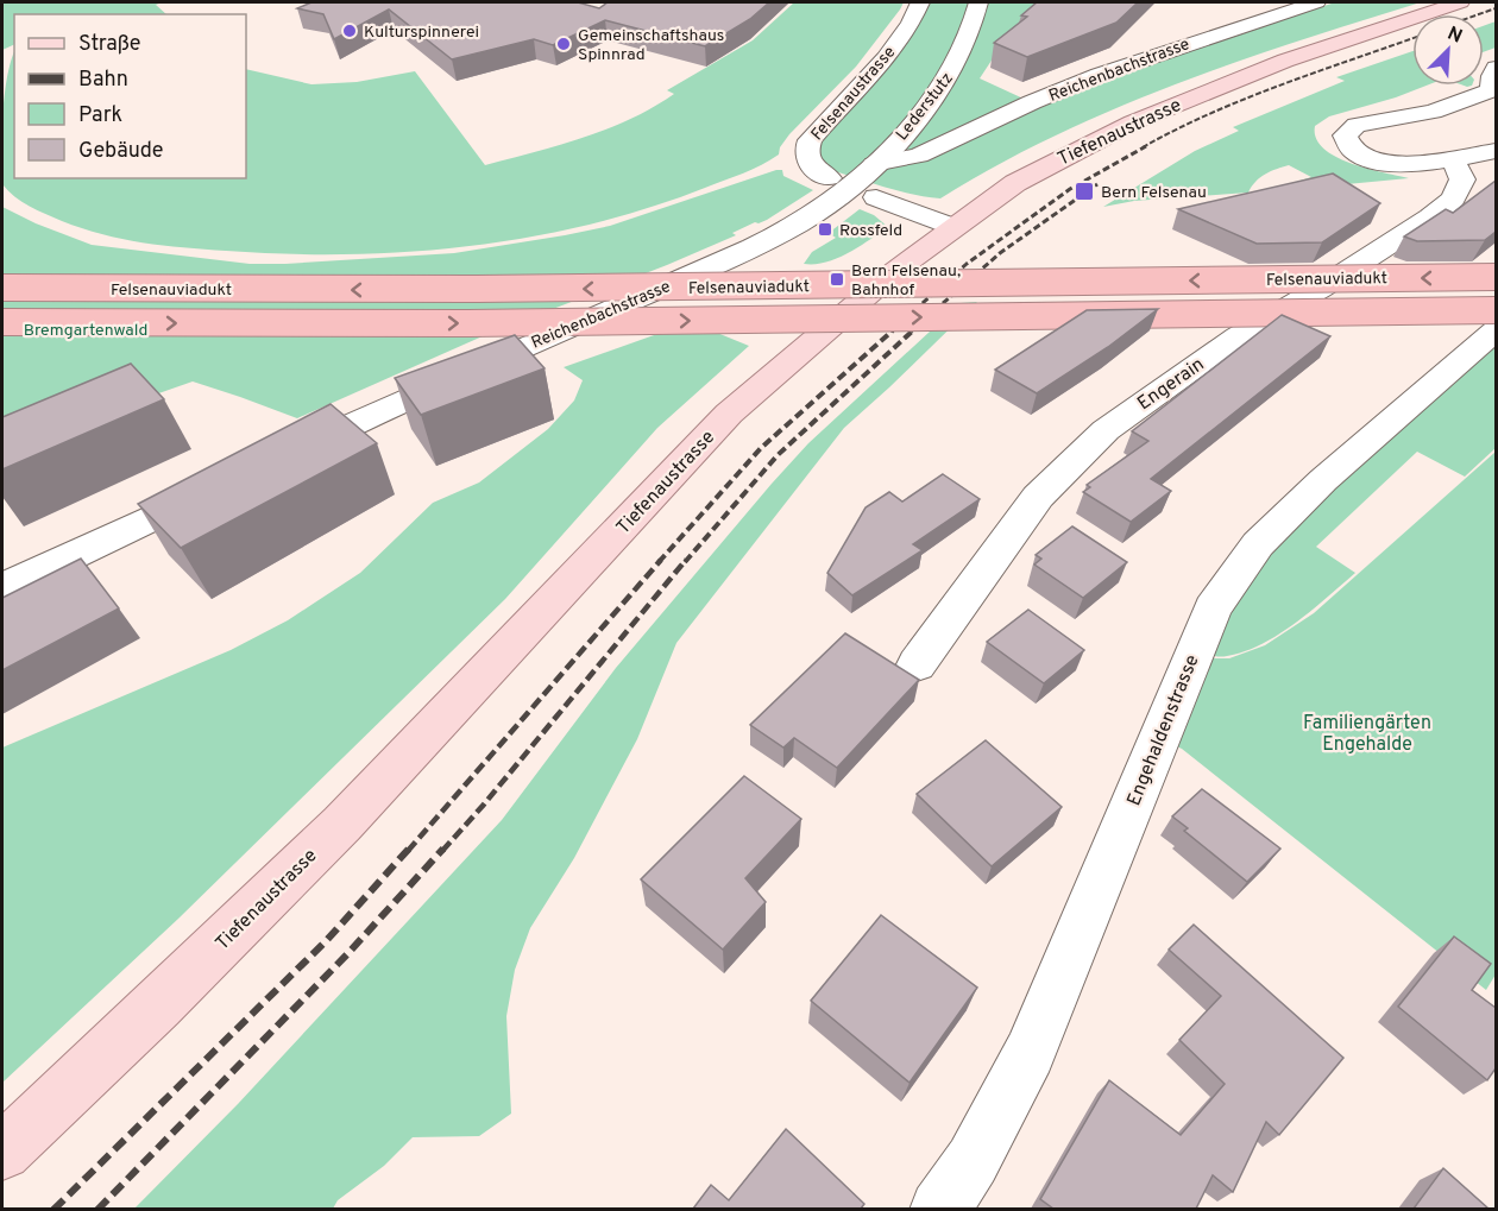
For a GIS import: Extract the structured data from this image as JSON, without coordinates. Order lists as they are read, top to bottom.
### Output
{
  "streets": {
    "highway": ["Felsenauviadukt"],
    "main road": ["Tiefenaustrasse"],
    "street": [
      "Reichenbachstrasse",
      "Felsenaustrasse",
      "Lederstutz",
      "Engerain",
      "Engehaldenstrasse"
    ]
  },
  "crossings": [
    ["Reichenbachstrasse", "Lederstutz"]
  ],
  "parks": ["Bremgartenwald", "Familiengärten Engehalde"],
  "places": {
    "other": ["Kulturspinnerei", "Gemeinschaftshaus Spinnrad"],
    "transit": ["Bern Felsenau", "Rossfeld", "Bern Felsenau, Bahnhof"]
  },
  "legend": [
    "Straße",
    "Bahn",
    "Park",
    "Gebäude"
  ],
  "north": "top right"
}
